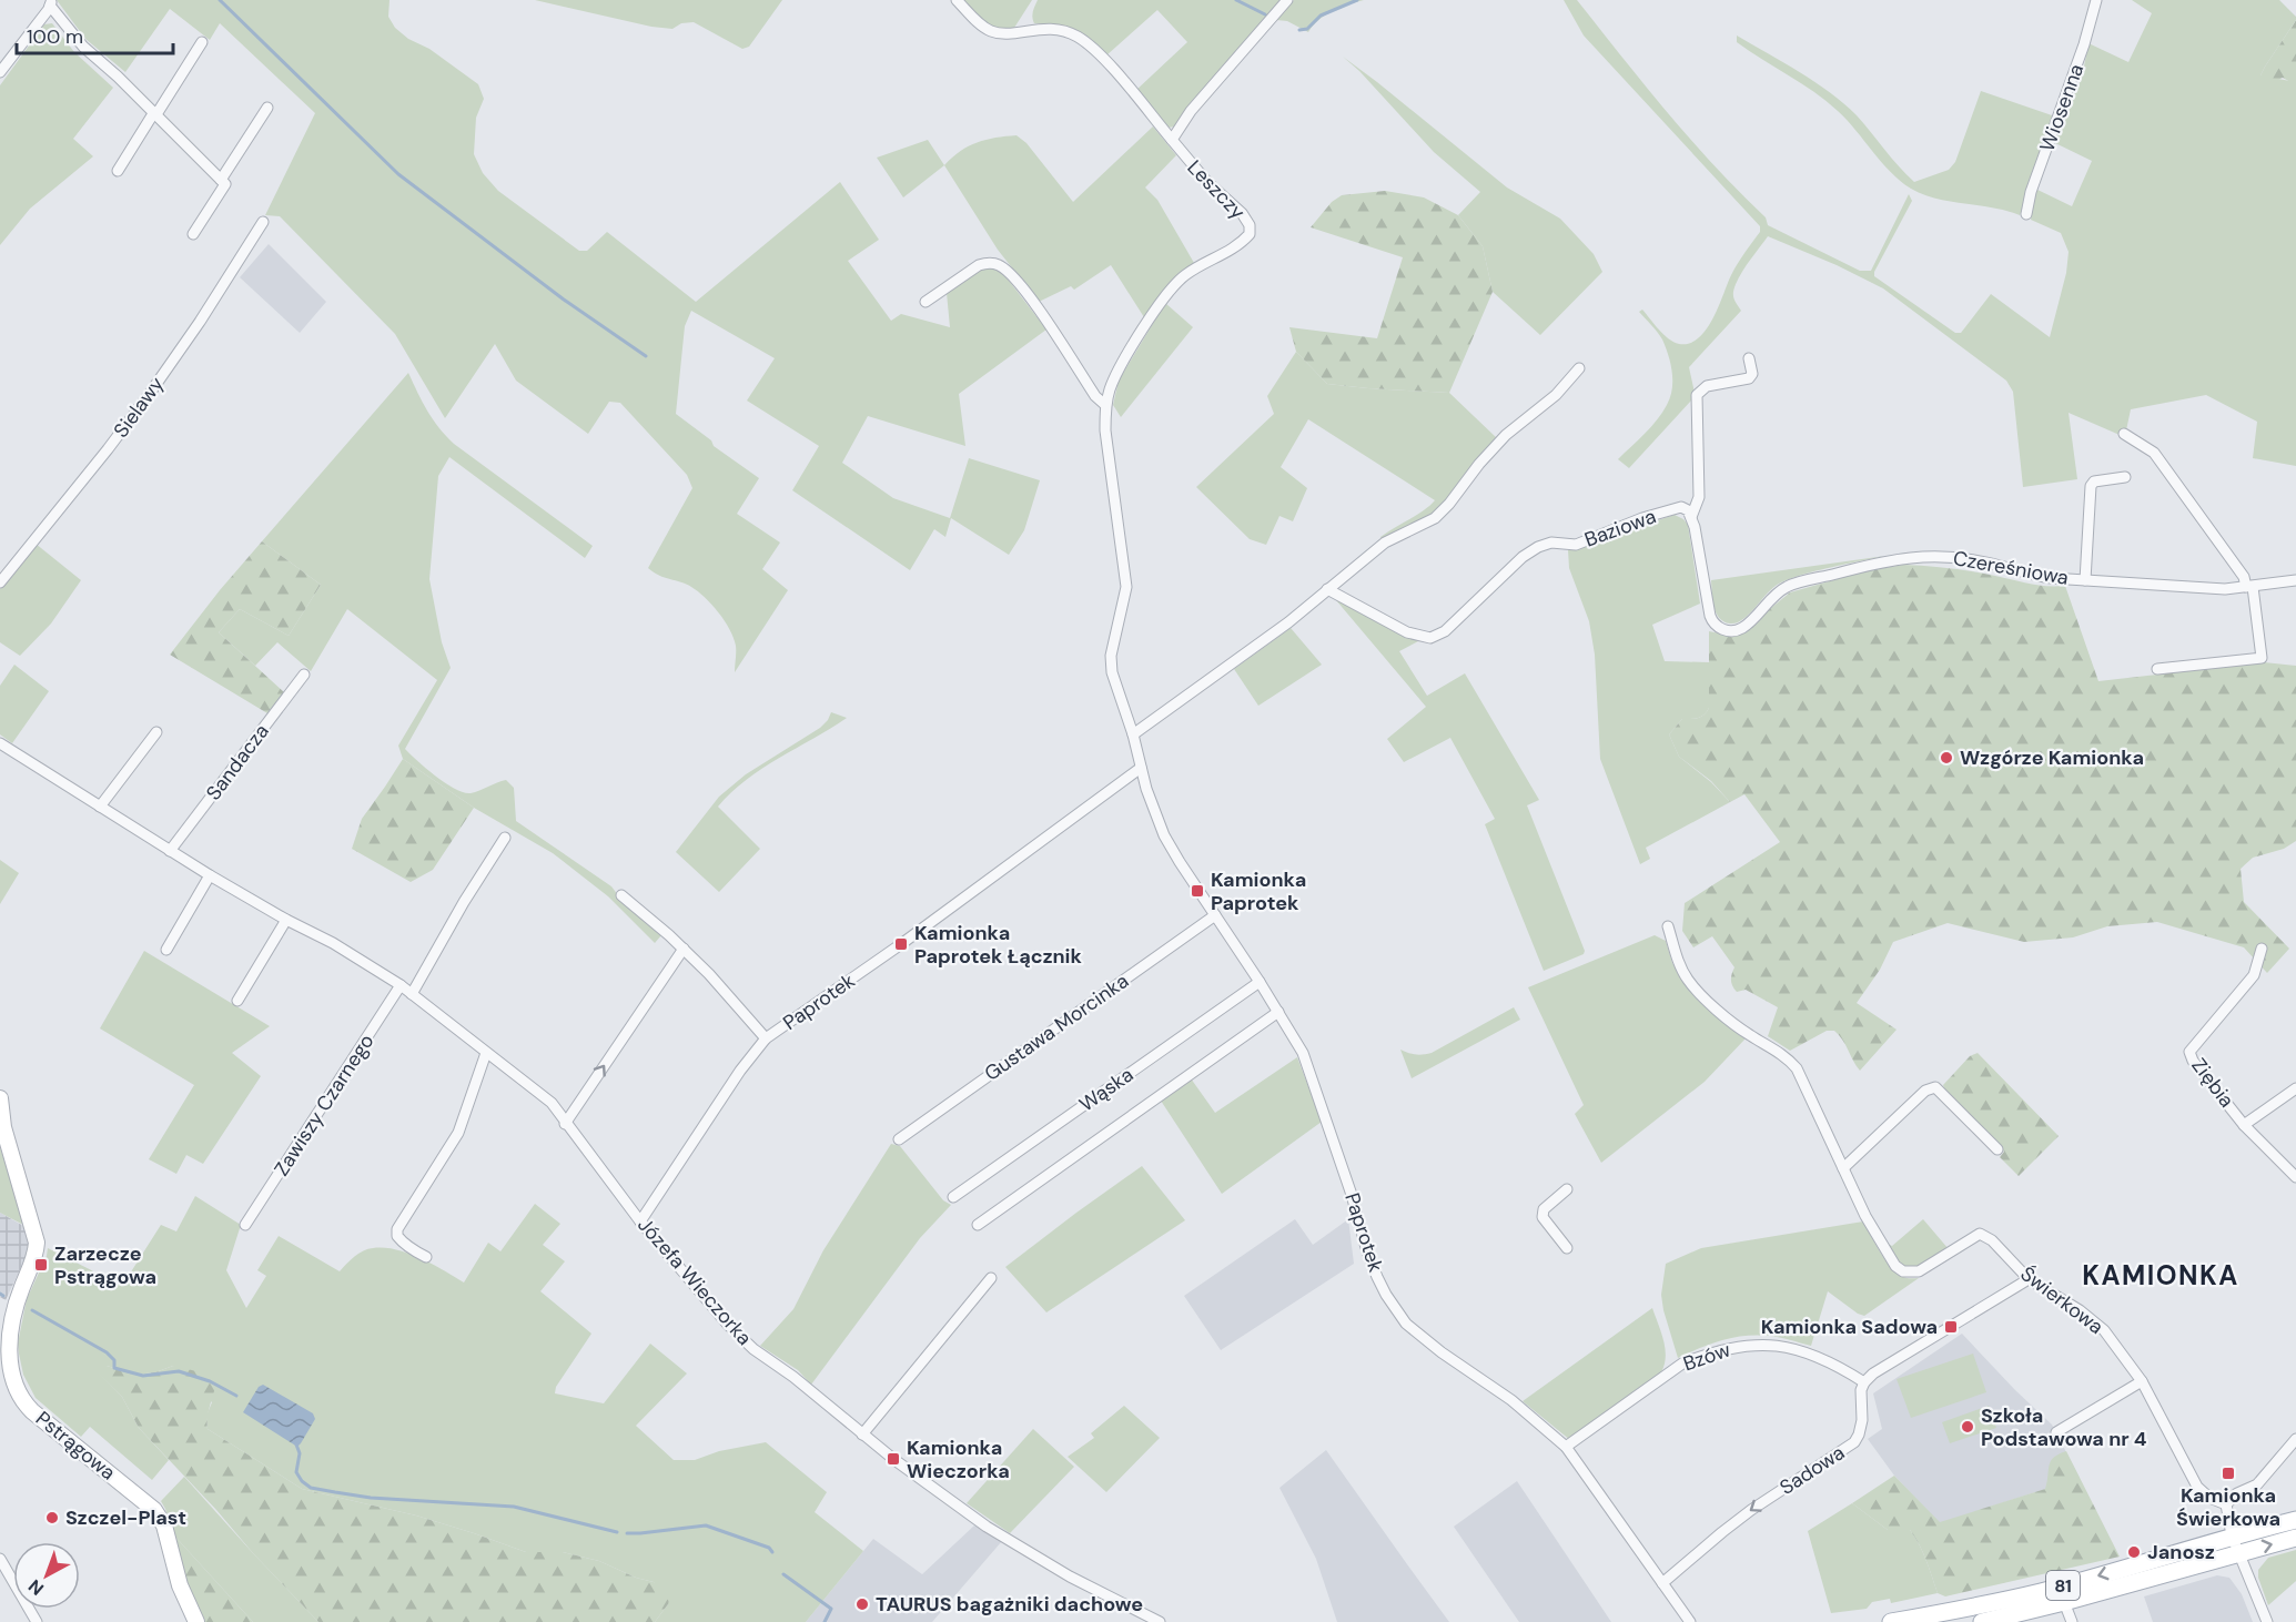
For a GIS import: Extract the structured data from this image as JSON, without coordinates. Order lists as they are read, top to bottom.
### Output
{
  "streets": {
    "main road": ["81"],
    "street": [
      "Wiosenna",
      "Leszczy",
      "Sielawy",
      "Baziowa",
      "Czereśniowa",
      "Sandacza",
      "Paprotek",
      "Gustawa Morcinka",
      "Ziębia",
      "Wąska",
      "Zawiszy Czarnego",
      "Józefa Wieczorka",
      "Świerkowa",
      "Bzów",
      "Pstrągowa",
      "Sadowa"
    ]
  },
  "crossings": [
    ["Leszczy", "Paprotek"],
    ["Baziowa", "Czereśniowa"],
    ["Paprotek", "Gustawa Morcinka"],
    ["Paprotek", "Wąska"],
    ["Paprotek", "Bzów"],
    ["Paprotek", "Sadowa"],
    ["Zawiszy Czarnego", "Józefa Wieczorka"],
    ["Bzów", "Sadowa"]
  ],
  "one_way": ["Sadowa"],
  "districts": ["KAMIONKA"],
  "places": {
    "other": [
      "Wzgórze Kamionka",
      "Szkoła Podstawowa nr 4",
      "Szczel-Plast",
      "Janosz",
      "TAURUS bagażniki dachowe"
    ],
    "transit": [
      "Kamionka Paprotek",
      "Kamionka Paprotek Łącznik",
      "Zarzecze Pstrągowa",
      "Kamionka Sadowa",
      "Kamionka Wieczorka",
      "Kamionka Świerkowa"
    ]
  },
  "scale_bar": "100 m",
  "north": "bottom left"
}
